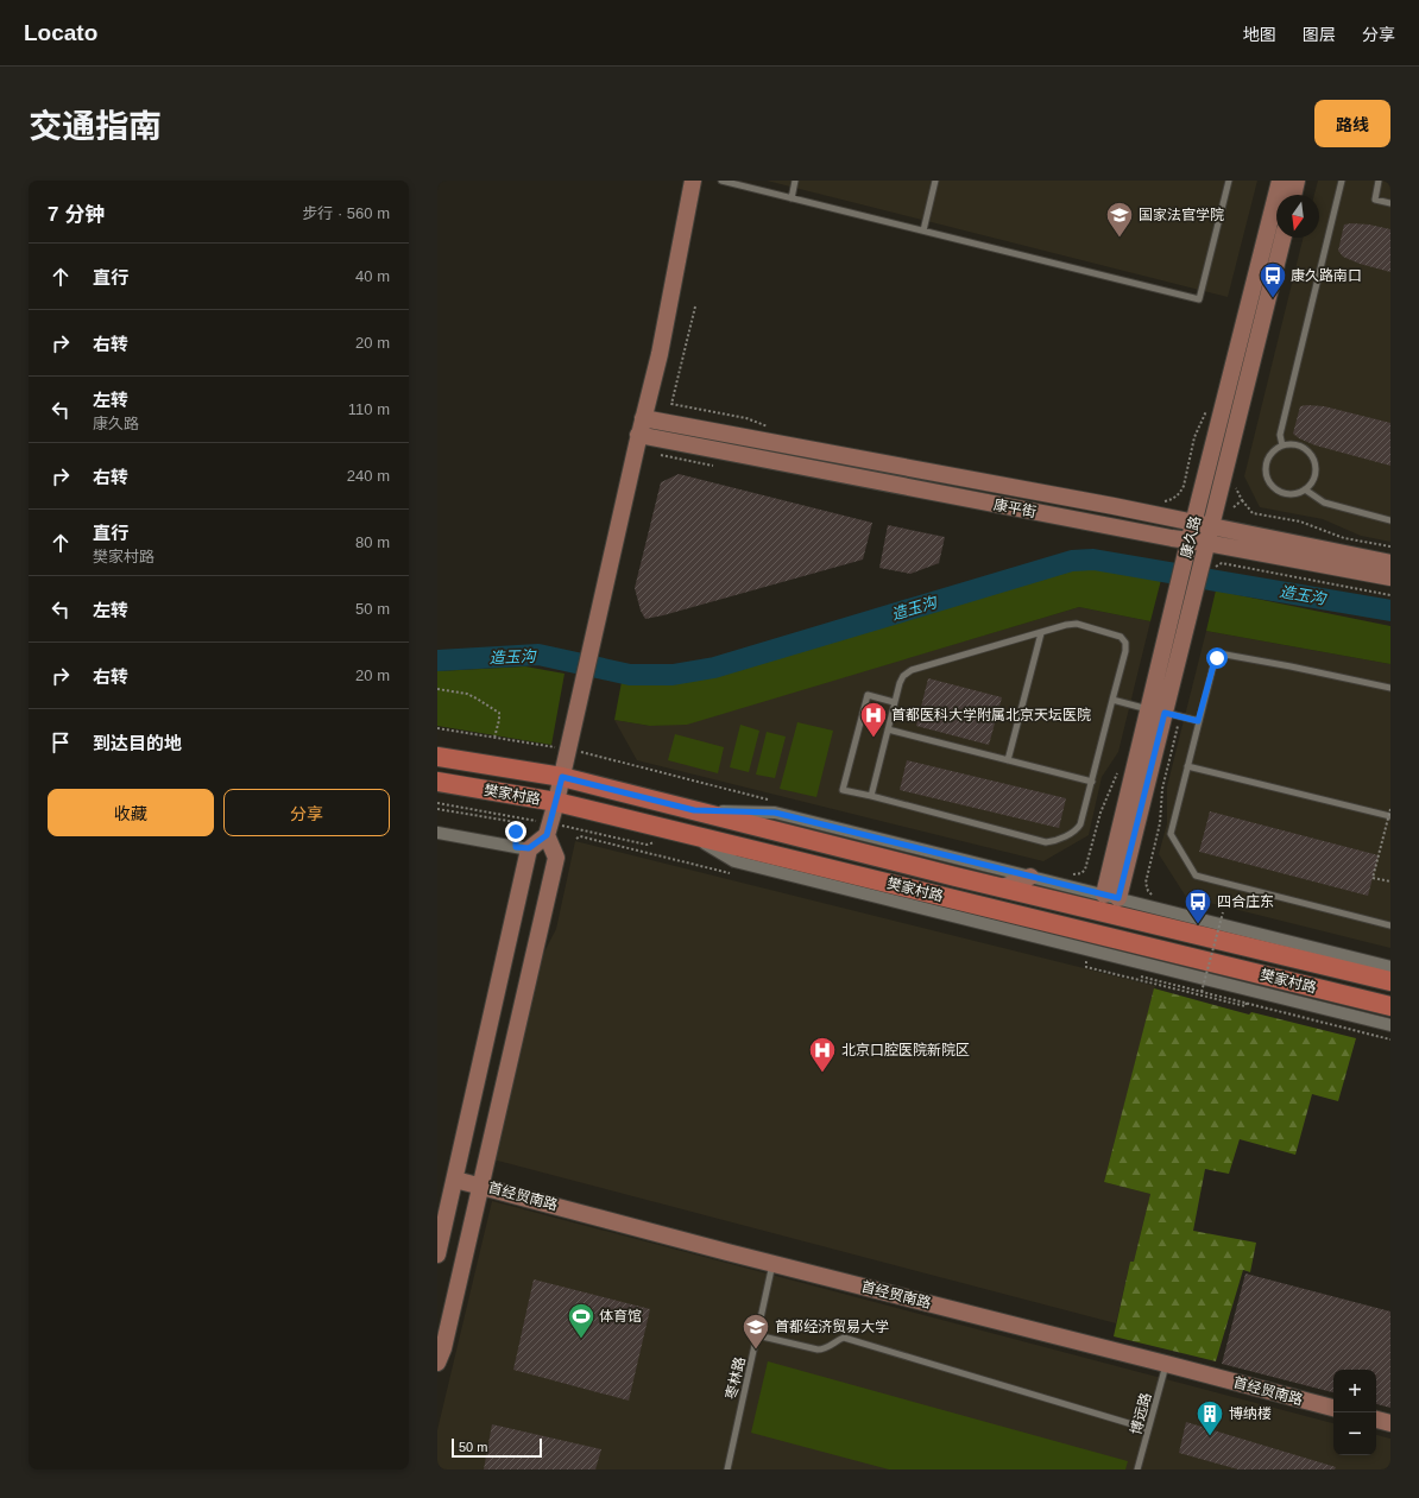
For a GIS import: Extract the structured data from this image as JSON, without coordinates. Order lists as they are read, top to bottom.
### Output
{
  "streets": {
    "main road": ["樊家村路"],
    "street": ["康平街", "康久路", "首经贸南路"],
    "lane": ["枣林路", "博远路"]
  },
  "crossings": [
    ["康平街", "康久路"],
    ["首经贸南路", "枣林路"],
    ["首经贸南路", "博远路"]
  ],
  "water": ["造玉沟"],
  "places": {
    "school or university": ["国家法官学院", "首都经济贸易大学"],
    "bus stop": ["康久路南口", "四合庄东"],
    "hospital": ["首都医科大学附属北京天坛医院", "北京口腔医院新院区"],
    "sports": ["体育馆"],
    "building": ["博纳楼"]
  },
  "scale_bar": "50 m",
  "north": "bottom",
  "page": {
    "header": "Locato",
    "nav": ["地图", "图层", "分享"],
    "title": "交通指南",
    "buttons": [
      "路线",
      ["收藏", "分享"]
    ],
    "heading": ["7 分钟", "步行 · 560 m"],
    "list": [
      ["直行", "40 m"],
      ["右转", "20 m"],
      ["左转", "康久路", "110 m"],
      ["右转", "240 m"],
      ["直行", "樊家村路", "80 m"],
      ["左转", "50 m"],
      ["右转", "20 m"],
      "到达目的地"
    ],
    "map_buttons": ["+", "−"],
    "scale": "50 m"
  }
}
